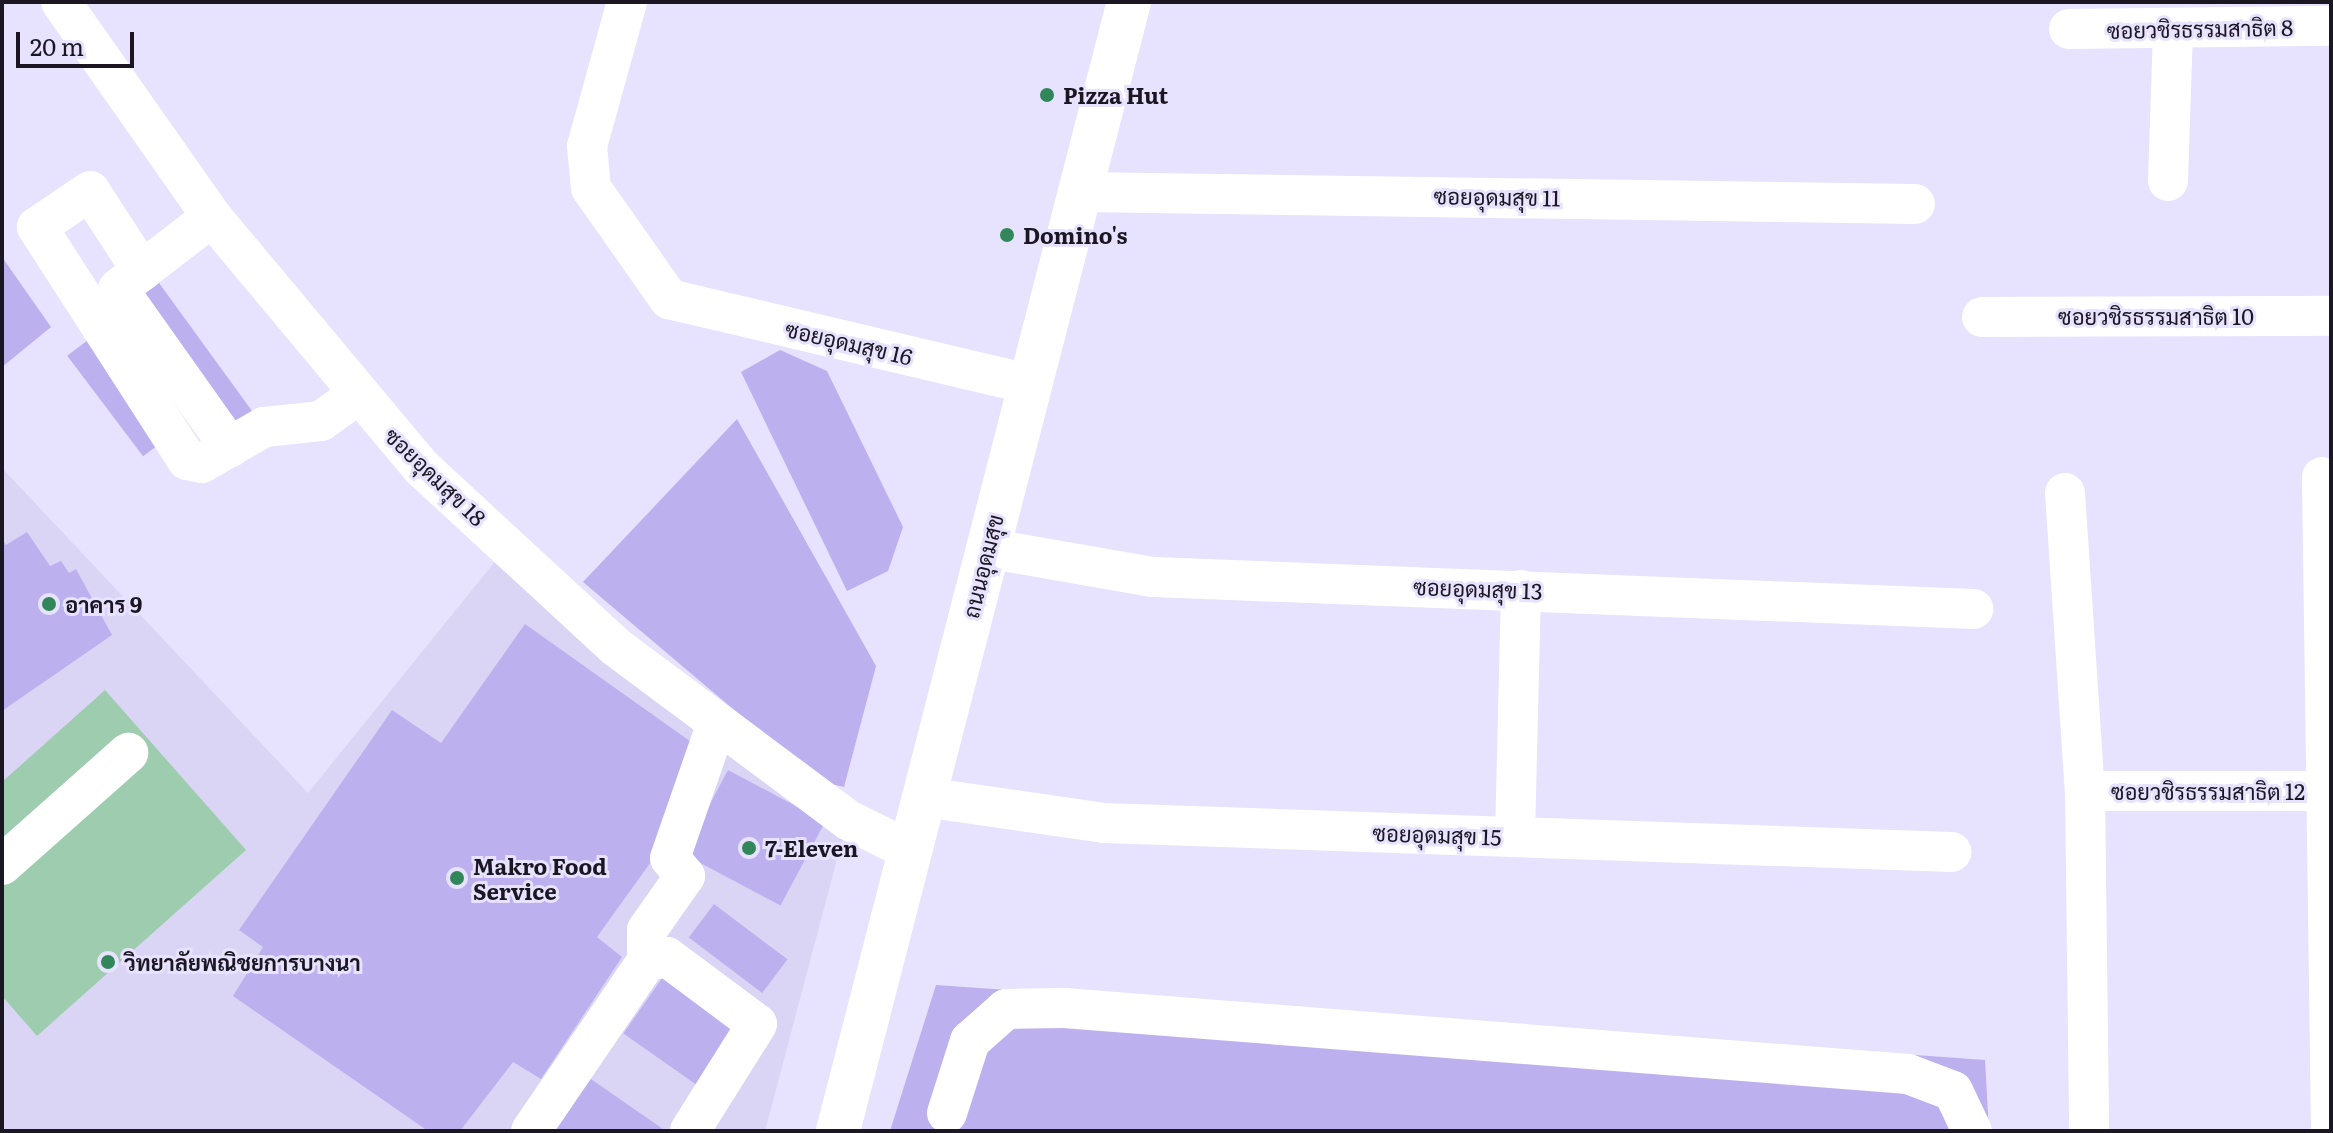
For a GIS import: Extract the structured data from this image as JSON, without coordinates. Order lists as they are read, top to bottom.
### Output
{
  "streets": {
    "main road": ["ถนนอุดมสุข"],
    "street": [
      "ซอยวชิรธรรมสาธิต 8",
      "ซอยอุดมสุข 11",
      "ซอยวชิรธรรมสาธิต 10",
      "ซอยอุดมสุข 16",
      "ซอยอุดมสุข 18",
      "ซอยอุดมสุข 13",
      "ซอยวชิรธรรมสาธิต 12",
      "ซอยอุดมสุข 15"
    ]
  },
  "crossings": [
    ["ซอยอุดมสุข 11", "ถนนอุดมสุข"],
    ["ซอยอุดมสุข 16", "ถนนอุดมสุข"],
    ["ซอยอุดมสุข 18", "ถนนอุดมสุข"],
    ["ถนนอุดมสุข", "ซอยอุดมสุข 13"],
    ["ถนนอุดมสุข", "ซอยอุดมสุข 15"]
  ],
  "places": [
    "Pizza Hut",
    "Domino's",
    "อาคาร 9",
    "7-Eleven",
    "Makro Food Service",
    "วิทยาลัยพณิชยการบางนา"
  ],
  "scale_bar": "20 m"
}
